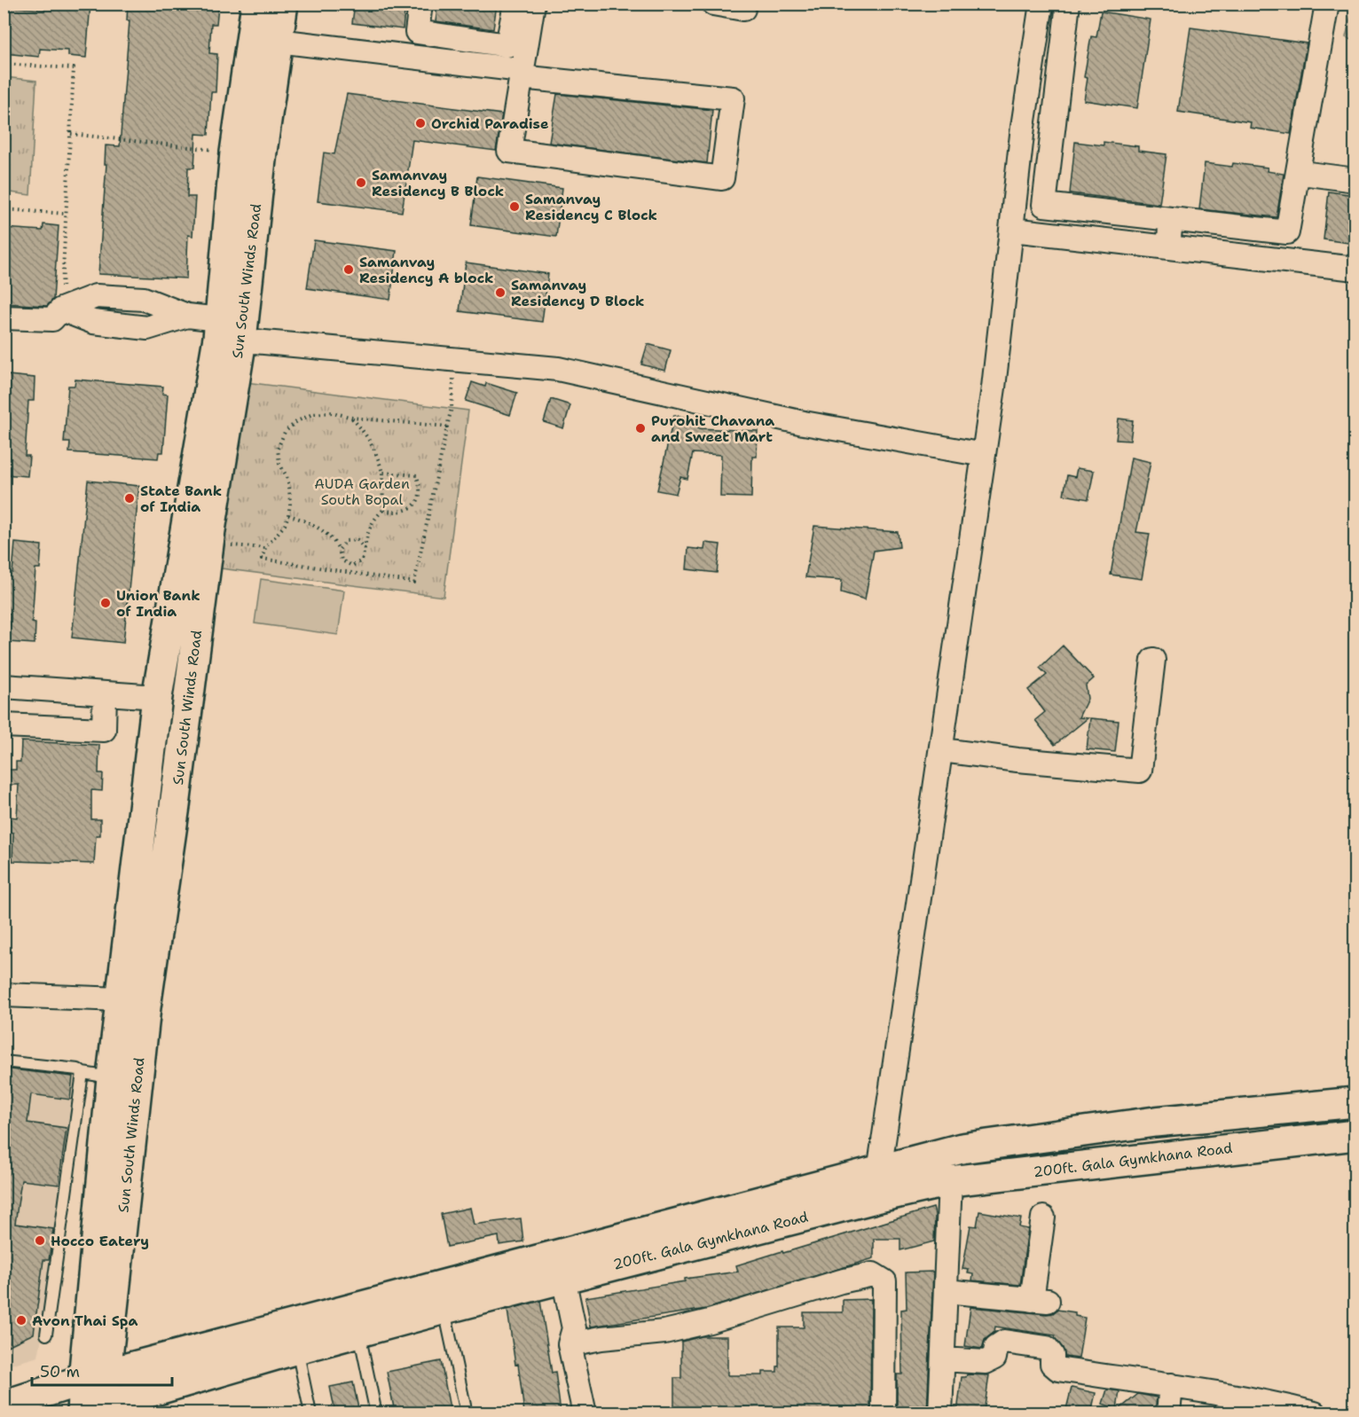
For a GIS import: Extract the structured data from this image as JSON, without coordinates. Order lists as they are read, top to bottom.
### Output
{
  "streets": {
    "street": ["Sun South Winds Road", "200ft. Gala Gymkhana Road"]
  },
  "crossings": [
    ["Sun South Winds Road", "200ft. Gala Gymkhana Road"]
  ],
  "parks": ["AUDA Garden South Bopal"],
  "places": [
    "Orchid Paradise",
    "Samanvay Residency B Block",
    "Samanvay Residency C Block",
    "Samanvay Residency A block",
    "Samanvay Residency D Block",
    "Purohit Chavana and Sweet Mart",
    "State Bank of India",
    "Union Bank of India",
    "Hocco Eatery",
    "Avon Thai Spa"
  ],
  "scale_bar": "50 m"
}
